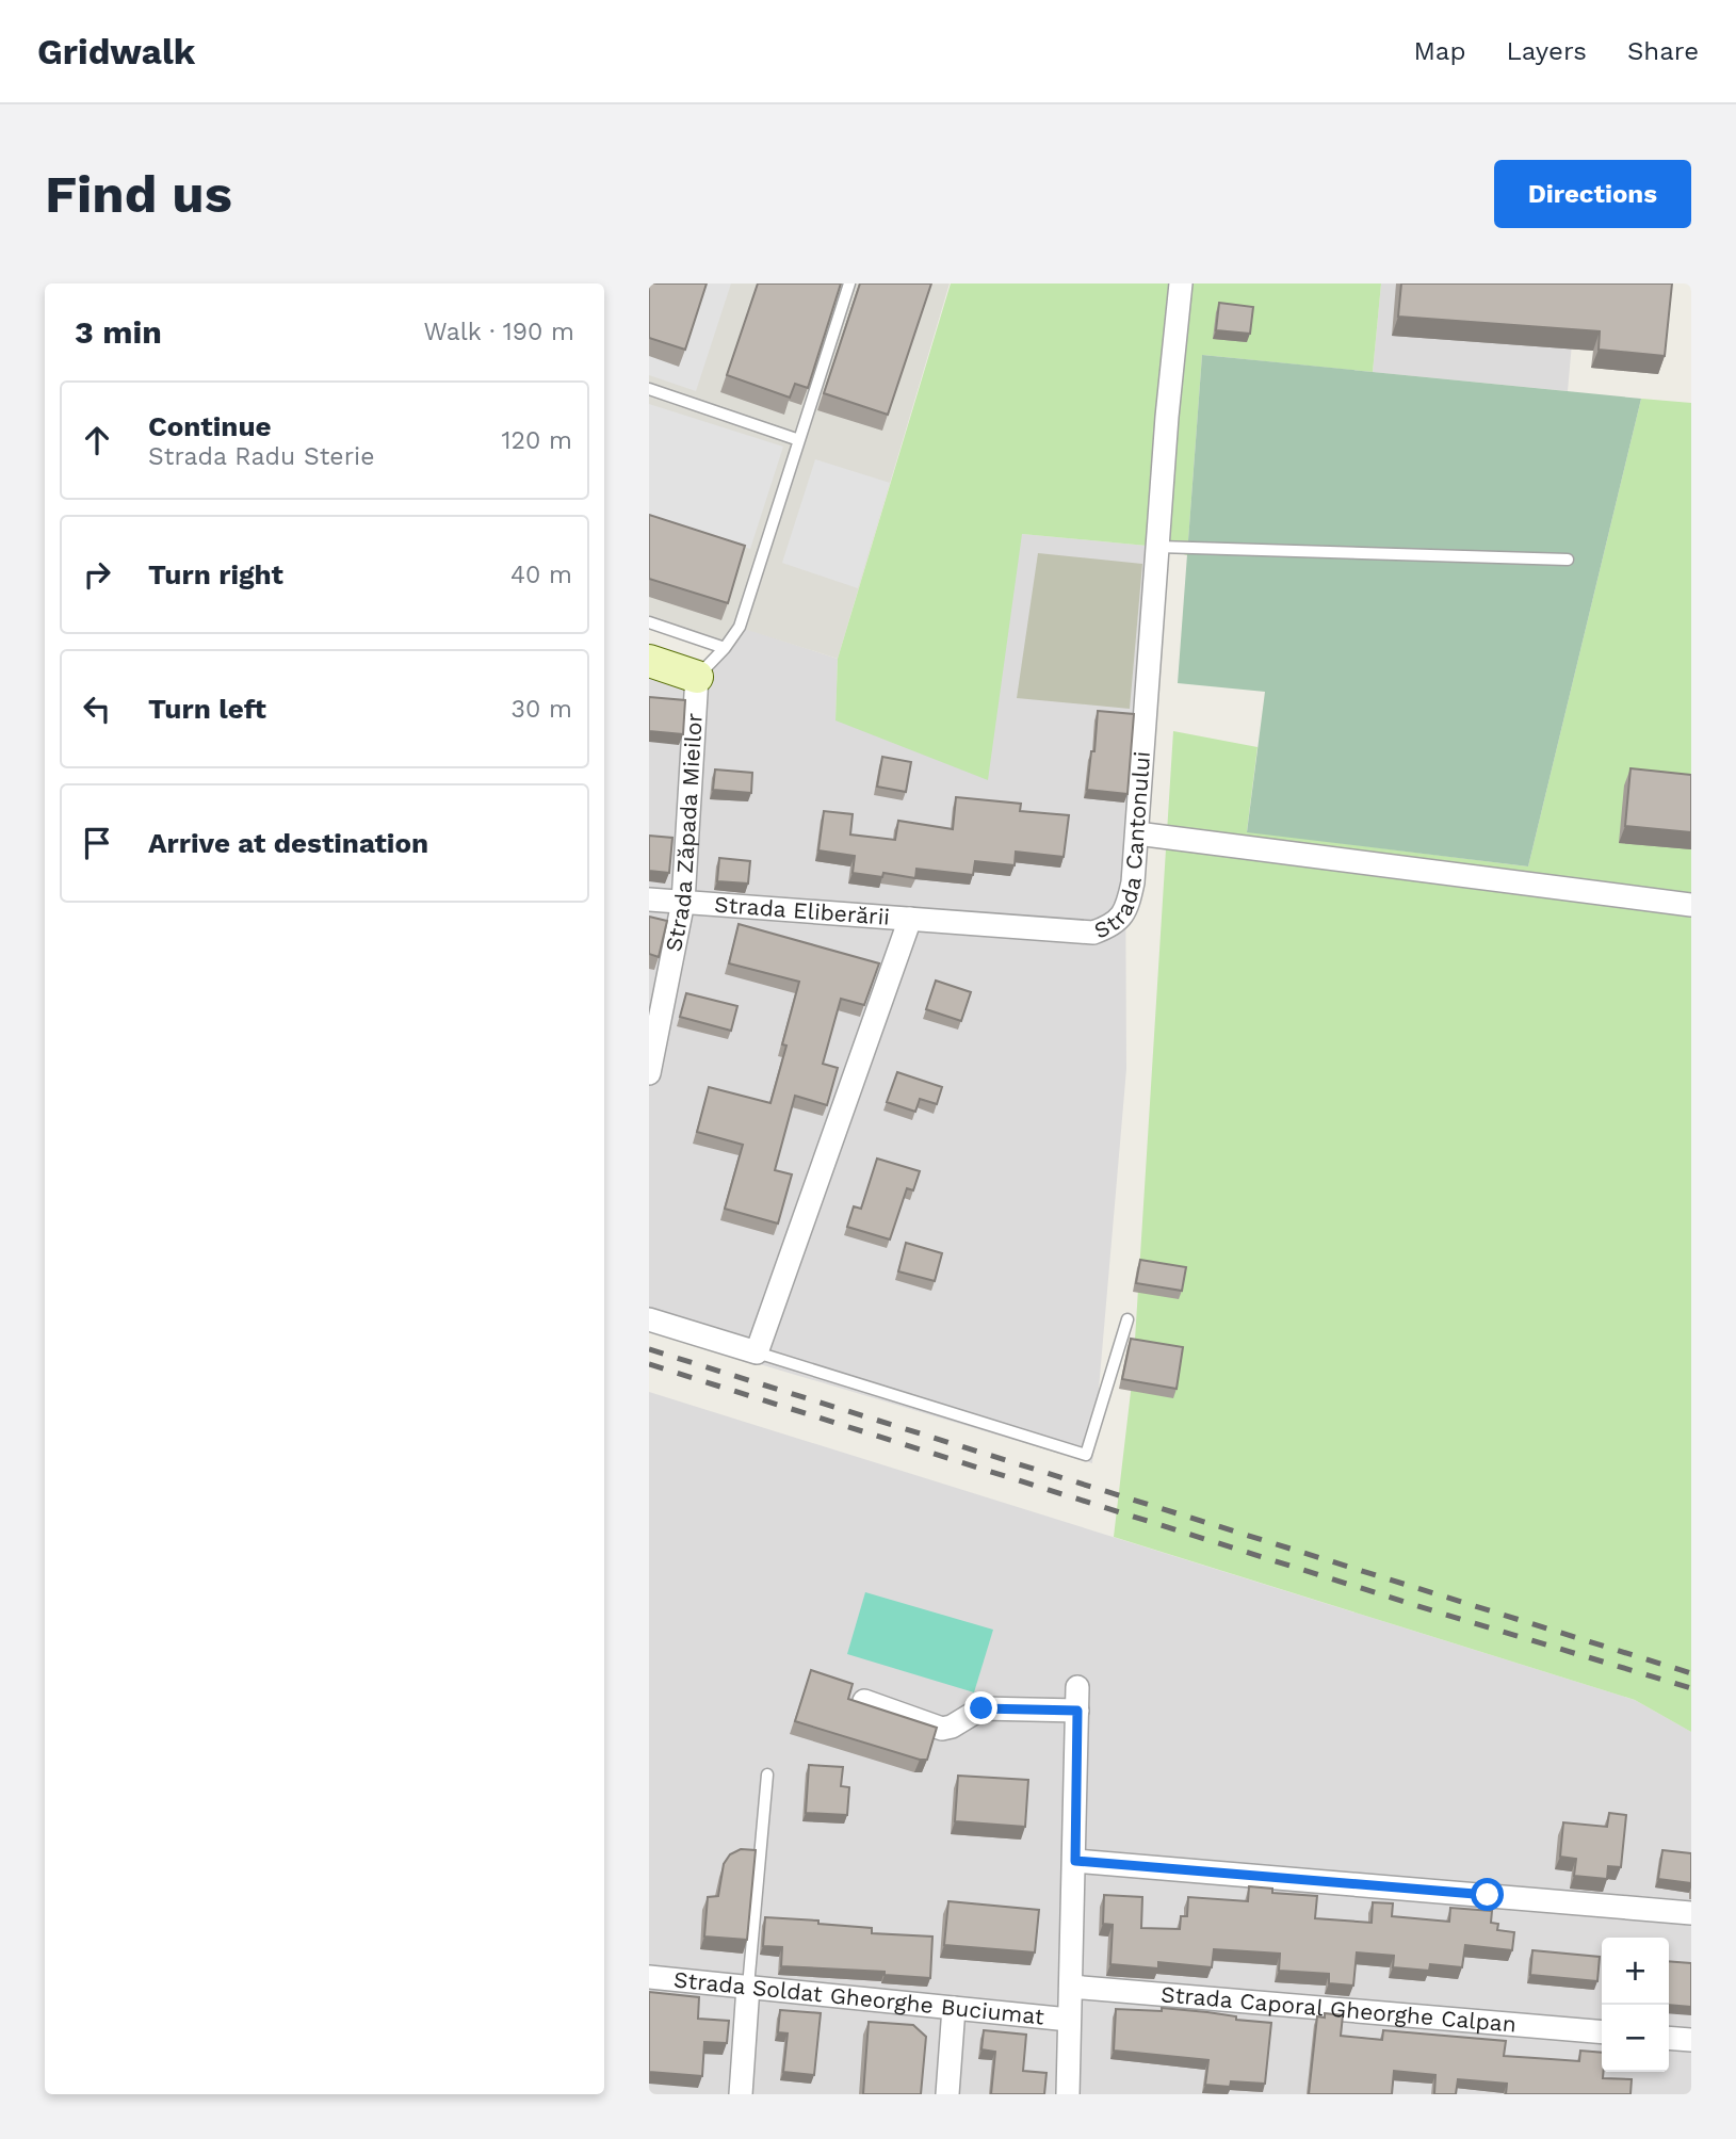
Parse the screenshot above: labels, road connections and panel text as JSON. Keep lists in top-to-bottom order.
{
  "streets": {
    "street": [
      "Strada Zăpada Mieilor",
      "Strada Cantonului",
      "Strada Eliberării",
      "Strada Soldat Gheorghe Buciumat",
      "Strada Caporal Gheorghe Calpan"
    ]
  },
  "crossings": [
    ["Strada Zăpada Mieilor", "Strada Eliberării"],
    ["Strada Cantonului", "Strada Eliberării"]
  ],
  "page": {
    "header": "Gridwalk",
    "nav": ["Map", "Layers", "Share"],
    "buttons": "Directions",
    "title": "Find us",
    "heading": ["3 min", "Walk · 190 m"],
    "list": [
      ["Continue", "Strada Radu Sterie", "120 m"],
      ["Turn right", "40 m"],
      ["Turn left", "30 m"],
      "Arrive at destination"
    ],
    "map_buttons": ["+", "−"]
  }
}
